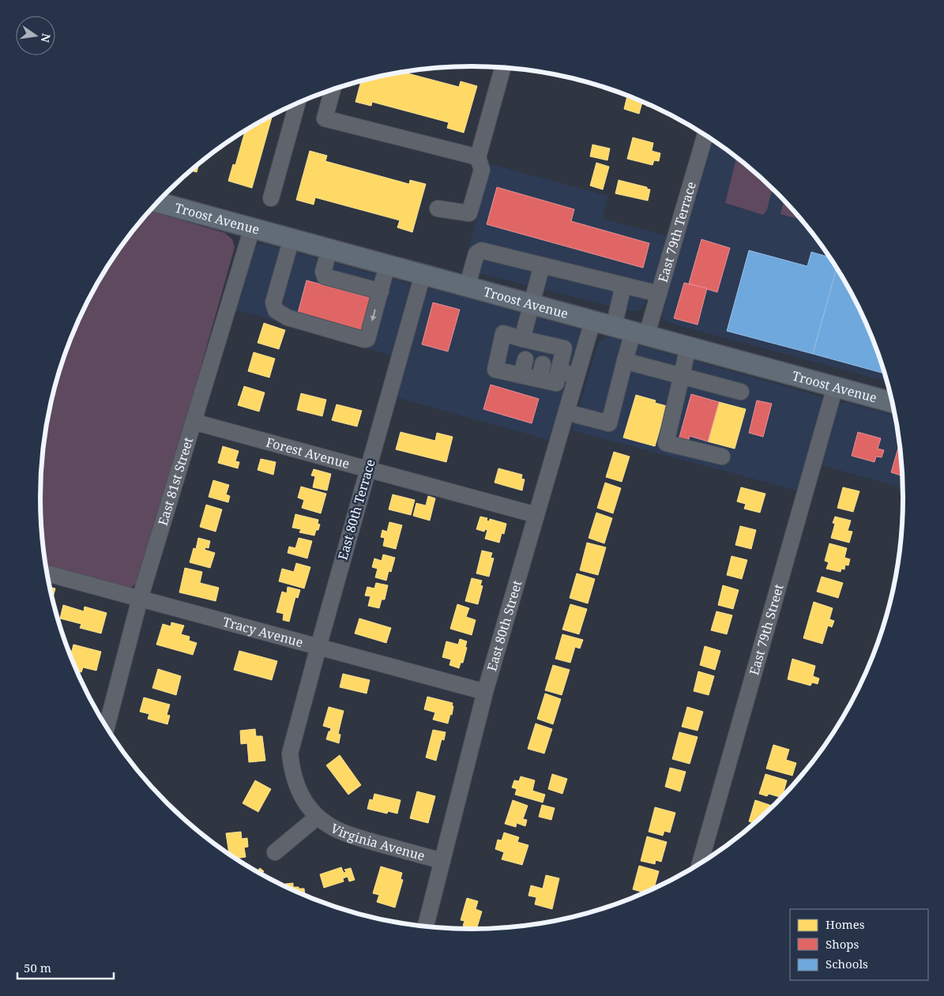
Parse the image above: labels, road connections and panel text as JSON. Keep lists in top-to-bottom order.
{
  "streets": {
    "main road": ["Troost Avenue"],
    "street": [
      "East 79th Terrace",
      "Forest Avenue",
      "East 81st Street",
      "East 80th Terrace",
      "East 80th Street",
      "East 79th Street",
      "Tracy Avenue",
      "Virginia Avenue"
    ]
  },
  "crossings": [
    ["Troost Avenue", "East 79th Terrace"],
    ["Troost Avenue", "East 81st Street"],
    ["Troost Avenue", "East 80th Terrace"],
    ["Troost Avenue", "East 80th Street"],
    ["Troost Avenue", "East 79th Street"],
    ["East 79th Terrace", "East 80th Street"],
    ["Forest Avenue", "East 81st Street"],
    ["Forest Avenue", "East 80th Terrace"],
    ["Forest Avenue", "East 80th Street"],
    ["East 81st Street", "Tracy Avenue"],
    ["East 80th Terrace", "Tracy Avenue"],
    ["East 80th Terrace", "Virginia Avenue"],
    ["East 80th Street", "Tracy Avenue"],
    ["East 80th Street", "Virginia Avenue"]
  ],
  "legend": ["Homes", "Shops", "Schools"],
  "scale_bar": "50 m",
  "north": "right"
}
